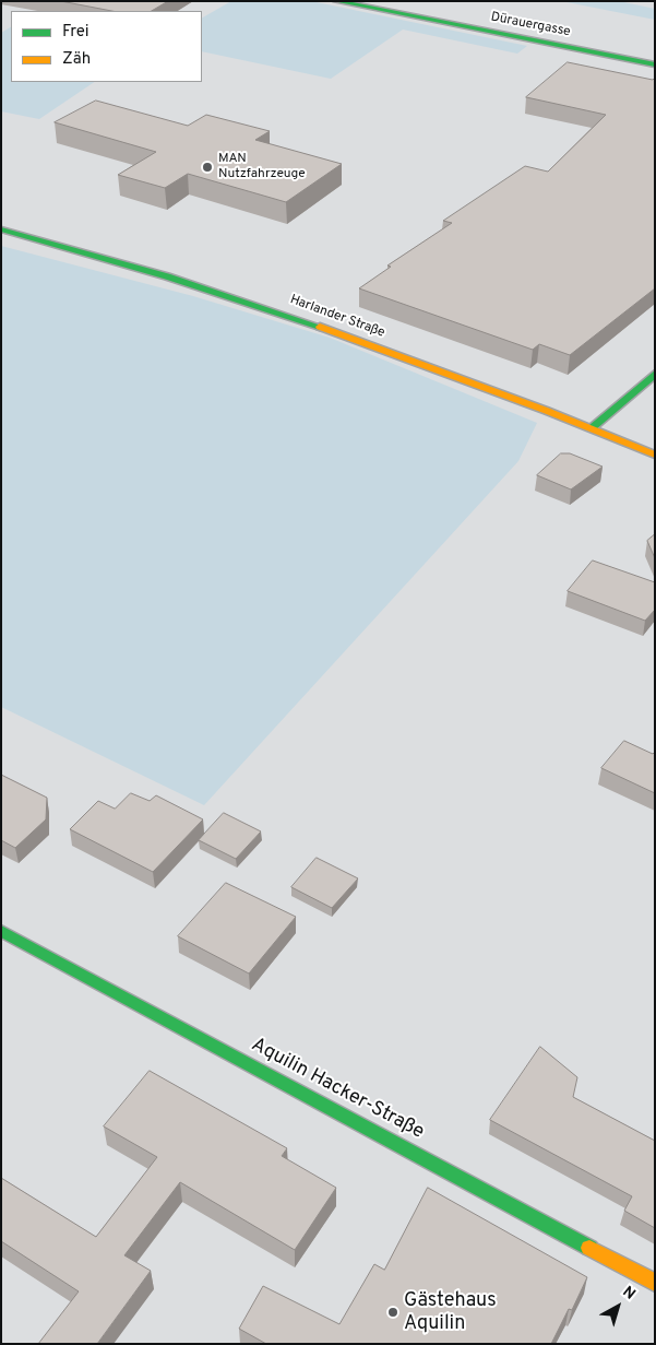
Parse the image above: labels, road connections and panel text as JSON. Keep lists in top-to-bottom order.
{
  "streets": {
    "street": ["Dürauergasse", "Harlander Straße", "Aquilin Hacker-Straße"]
  },
  "places": ["MAN Nutzfahrzeuge", "Gästehaus Aquilin"],
  "legend": ["Frei", "Zäh"],
  "north": "top right"
}
